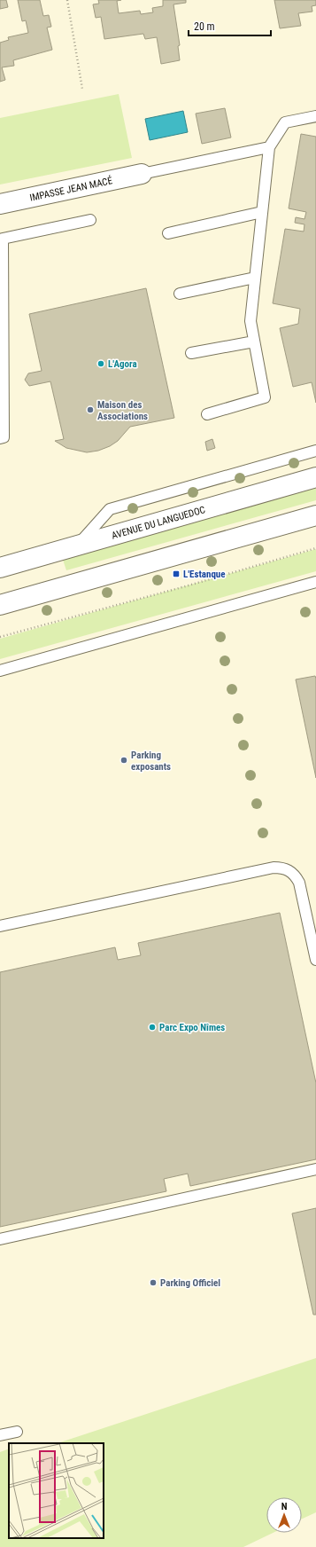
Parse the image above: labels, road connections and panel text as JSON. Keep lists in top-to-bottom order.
{
  "streets": {
    "street": ["IMPASSE JEAN MACÉ", "AVENUE DU LANGUEDOC"]
  },
  "places": {
    "other": [
      "L'Agora",
      "Maison des Associations",
      "Parking exposants",
      "Parc Expo Nîmes",
      "Parking Officiel"
    ],
    "transit": ["L'Estanque"]
  },
  "scale_bar": "20 m",
  "north": "top"
}
